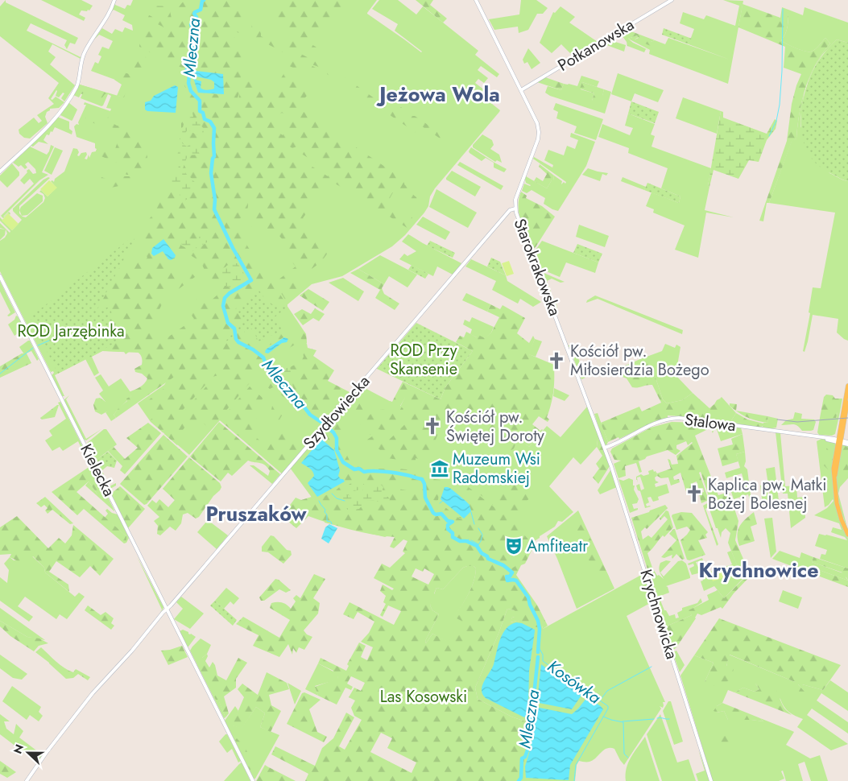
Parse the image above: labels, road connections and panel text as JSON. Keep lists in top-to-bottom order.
{
  "streets": {
    "street": [
      "Potkanowska",
      "Starokrakowska",
      "Szydłowiecka",
      "Stalowa",
      "Kielecka",
      "Krychnowicka"
    ]
  },
  "crossings": [
    ["Potkanowska", "Starokrakowska"],
    ["Starokrakowska", "Szydłowiecka"],
    ["Starokrakowska", "Stalowa"],
    ["Starokrakowska", "Krychnowicka"],
    ["Szydłowiecka", "Kielecka"],
    ["Stalowa", "Krychnowicka"]
  ],
  "districts": ["Jeżowa Wola", "Pruszaków", "Krychnowice"],
  "water": ["Mleczna", "Kosówka"],
  "parks": ["ROD Jarzębinka", "ROD Przy Skansenie", "Las Kosowski"],
  "places": {
    "church": ["Kościół pw. Miłosierdzia Bożego", "Kościół pw. Świętej Doroty", "Kaplica pw. Matki Bożej Bolesnej"],
    "museum": ["Muzeum Wsi Radomskiej"],
    "theatre": ["Amfiteatr"]
  },
  "north": "left"
}
